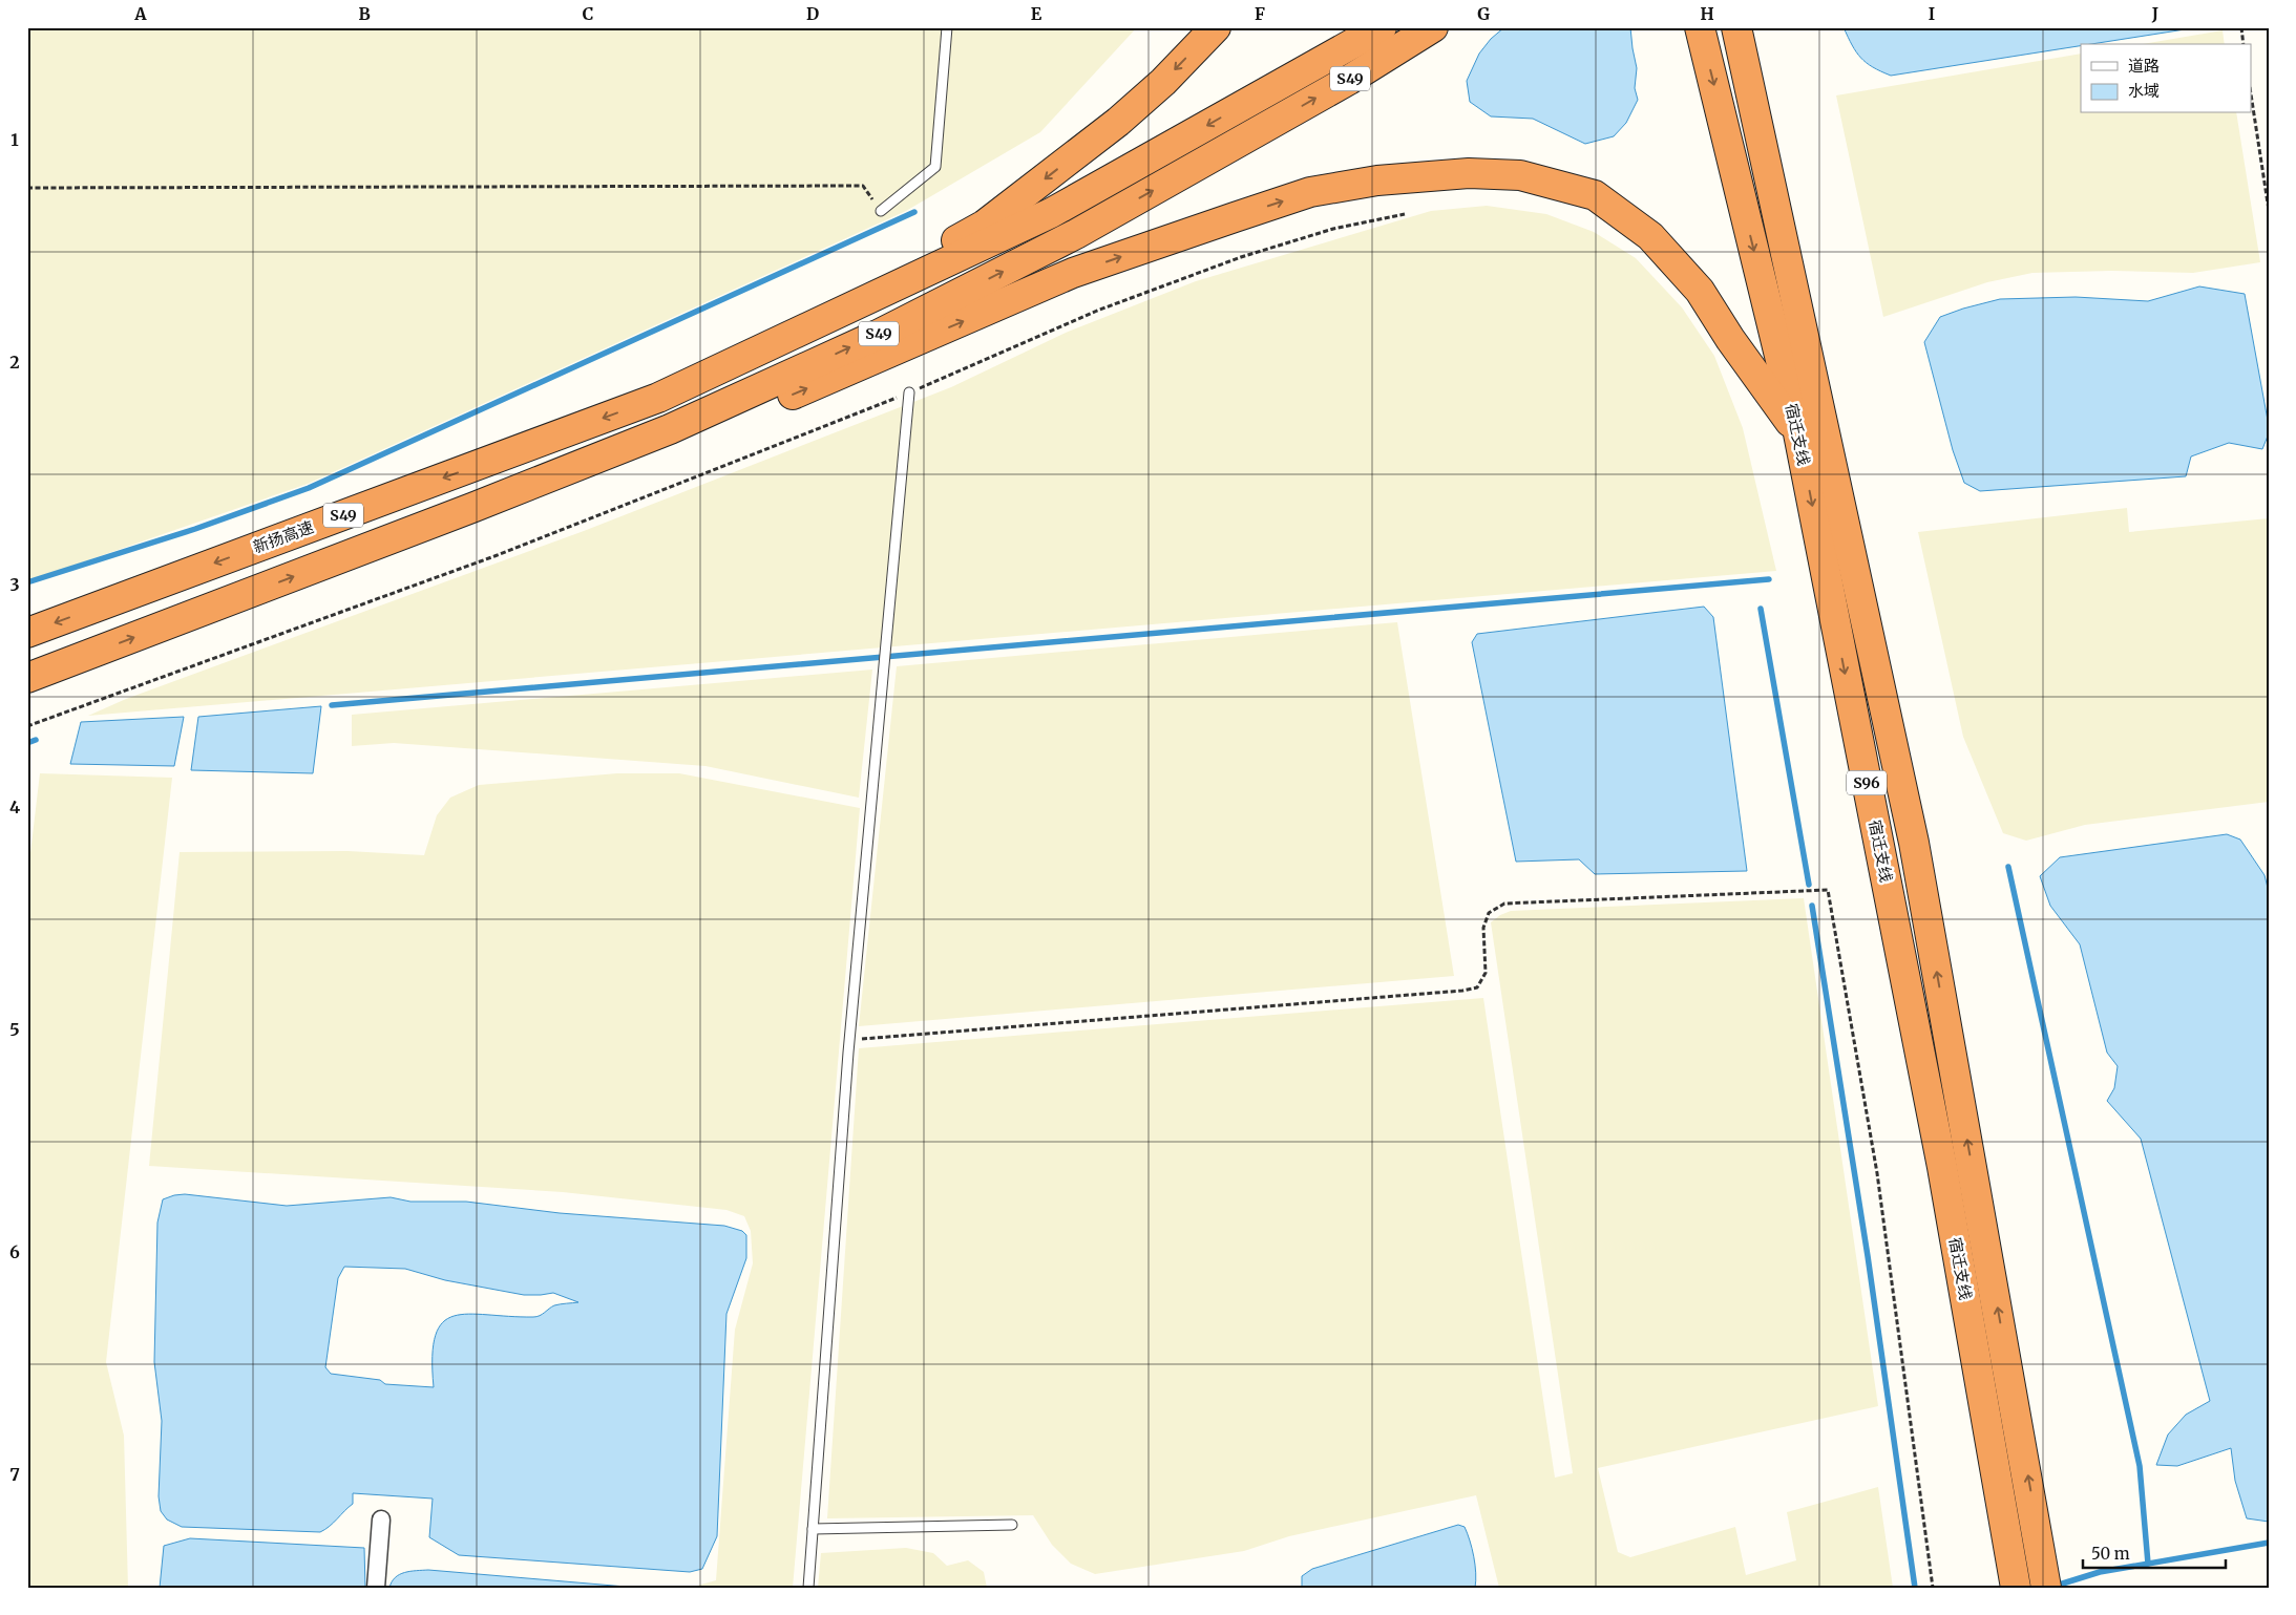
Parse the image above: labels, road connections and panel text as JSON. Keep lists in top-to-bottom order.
{
  "streets": {
    "highway": [
      "S49",
      "宿迁支线",
      "新扬高速",
      "S96"
    ]
  },
  "crossings": [
    ["S49", "新扬高速"]
  ],
  "legend": ["道路", "水域"],
  "scale_bar": "50 m",
  "grid": {
    "columns": [
      "A",
      "B",
      "C",
      "D",
      "E",
      "F",
      "G",
      "H",
      "I",
      "J"
    ],
    "rows": [
      "1",
      "2",
      "3",
      "4",
      "5",
      "6",
      "7"
    ]
  }
}
